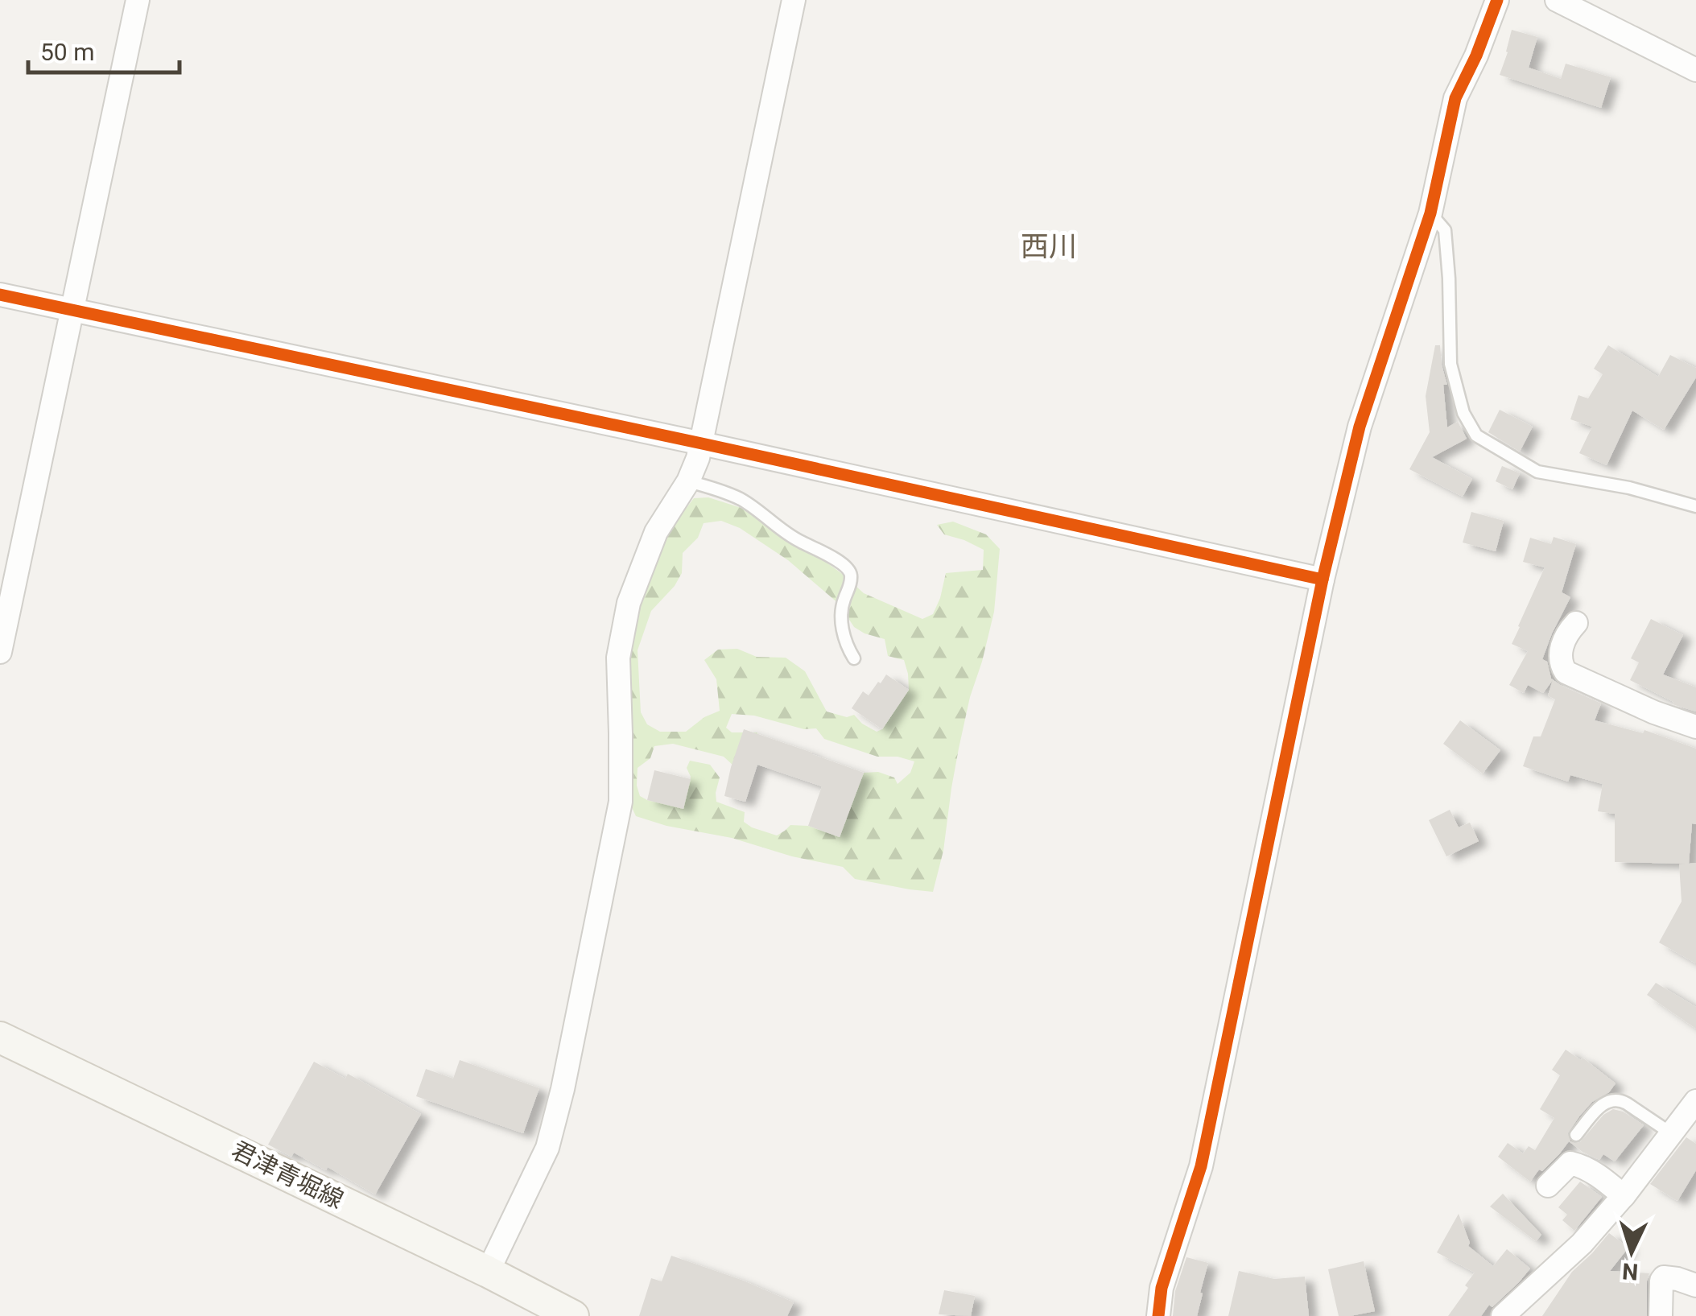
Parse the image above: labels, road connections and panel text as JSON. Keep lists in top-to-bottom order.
{
  "streets": {
    "main road": ["君津青堀線"]
  },
  "districts": ["西川"],
  "scale_bar": "50 m",
  "north": "bottom"
}
